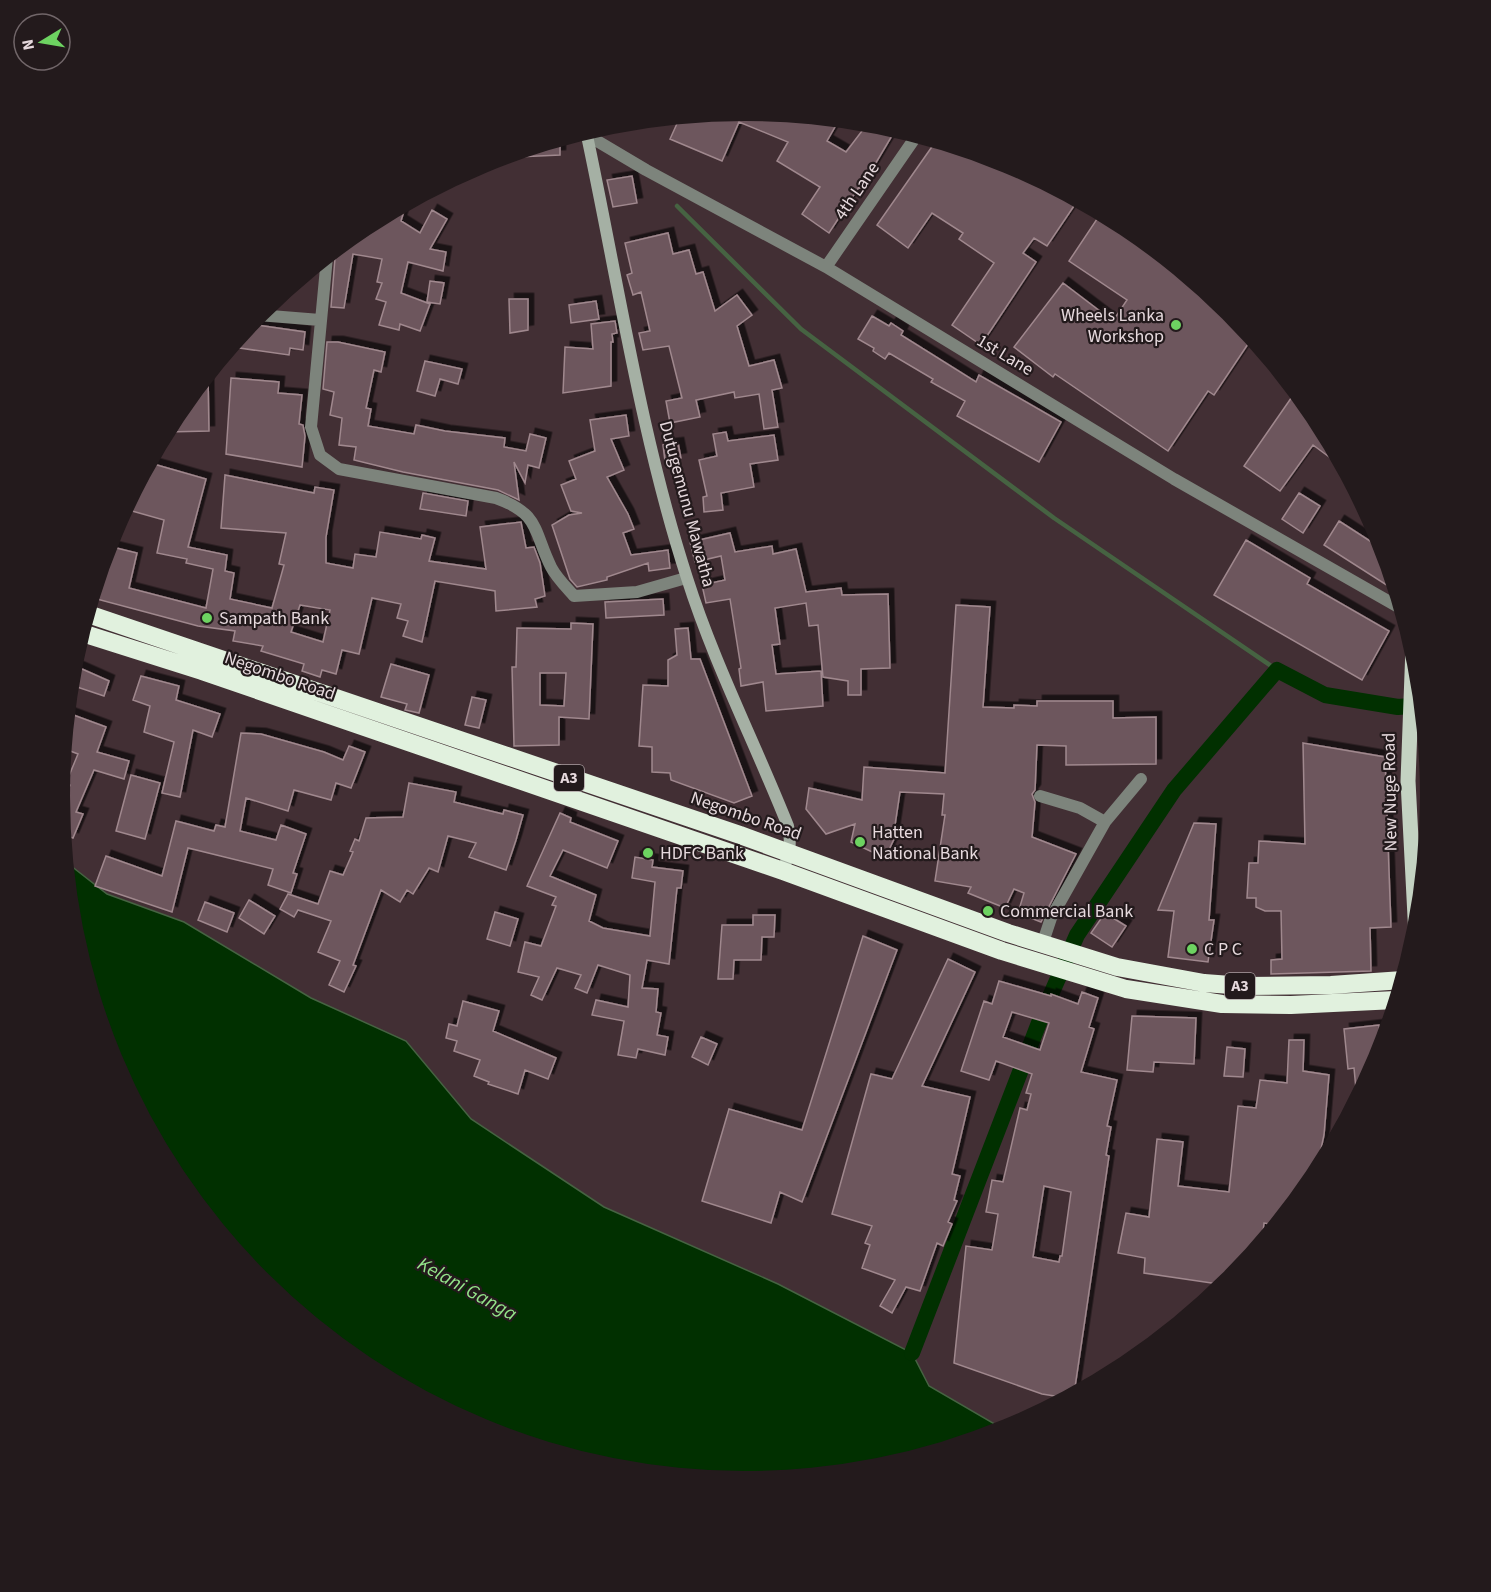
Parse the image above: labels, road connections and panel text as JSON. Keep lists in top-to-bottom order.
{
  "streets": {
    "highway": ["Negombo Road", "A3"],
    "main road": ["New Nuge Road"],
    "street": ["4th Lane", "1st Lane", "Dutugemunu Mawatha"]
  },
  "crossings": [
    ["4th Lane", "1st Lane"],
    ["Dutugemunu Mawatha", "Negombo Road"]
  ],
  "water": ["Kelani Ganga"],
  "places": [
    "Wheels Lanka Workshop",
    "Sampath Bank",
    "Hatten National Bank",
    "HDFC Bank",
    "Commercial Bank",
    "C P C"
  ],
  "north": "left"
}
